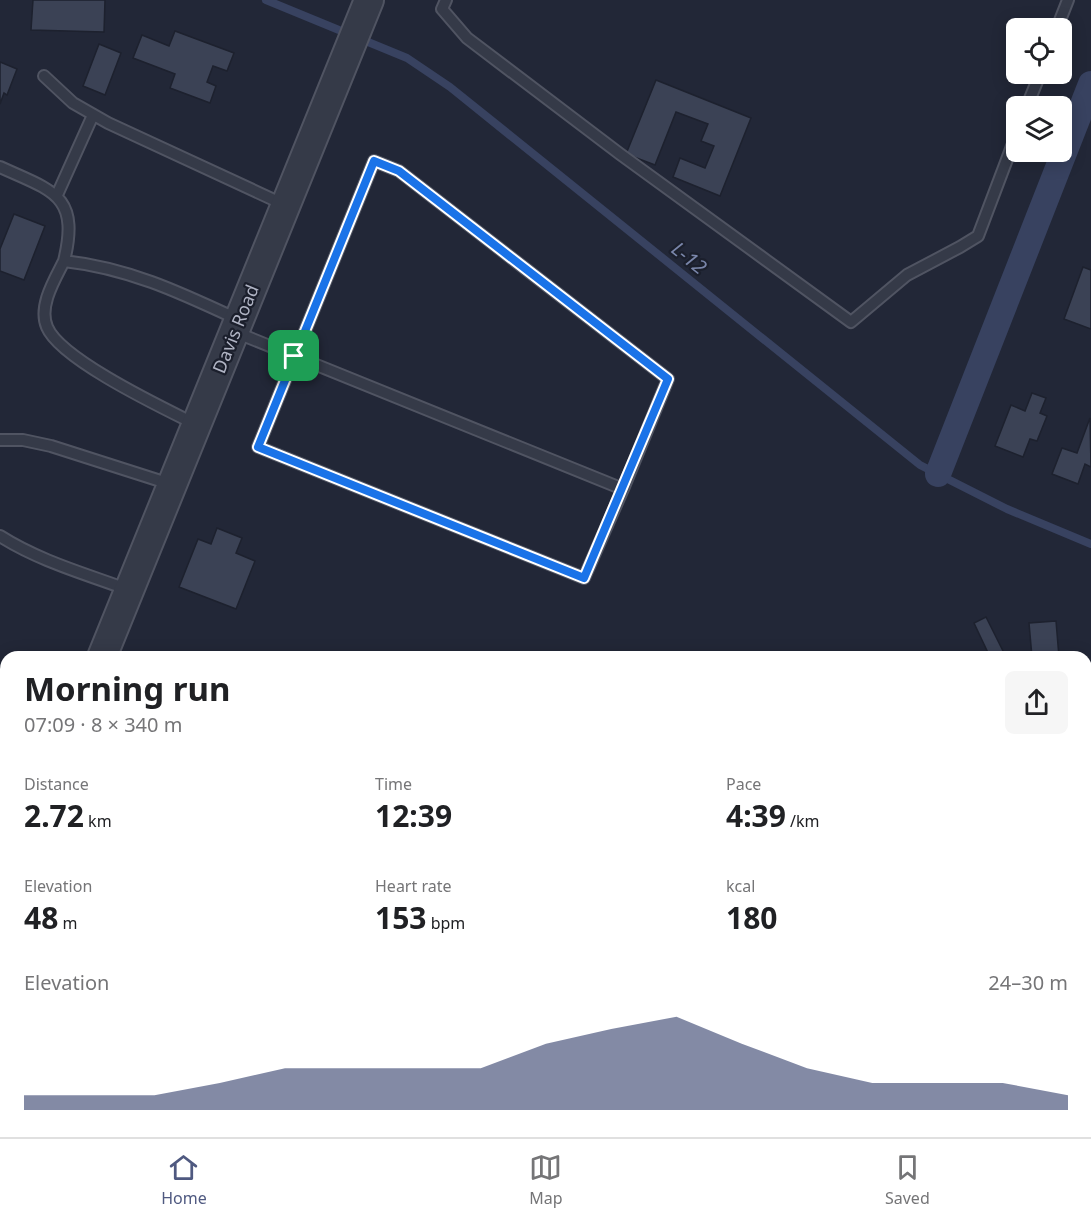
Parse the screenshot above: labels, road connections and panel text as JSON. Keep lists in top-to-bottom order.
{
  "streets": {
    "street": ["Davis Road"]
  },
  "water": ["L-12"],
  "page": {
    "heading": ["Morning run", "07:09 · 8 × 340 m"],
    "stats": [
      ["Distance", "2.72 km"],
      ["Time", "12:39"],
      ["Pace", "4:39 /km"],
      ["Elevation", "48 m"],
      ["Heart rate", "153 bpm"],
      ["kcal", "180"]
    ],
    "chart": ["Elevation", "24–30 m"],
    "tabs": ["Home", "Map", "Saved"]
  }
}
